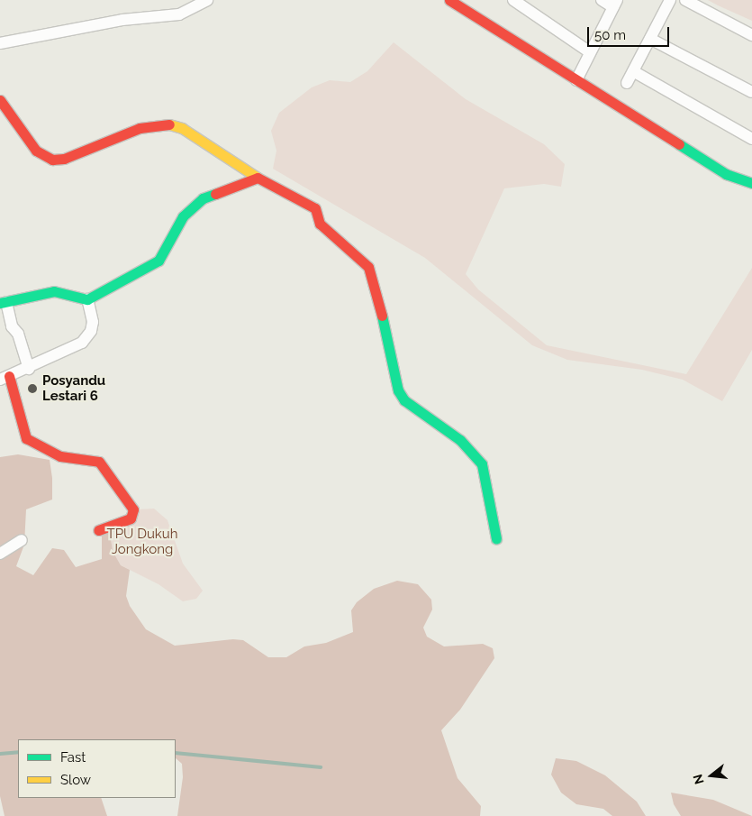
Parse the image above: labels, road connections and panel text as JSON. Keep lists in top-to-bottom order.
{
  "parks": ["TPU Dukuh Jongkong"],
  "places": ["Posyandu Lestari 6"],
  "legend": ["Fast", "Slow"],
  "scale_bar": "50 m",
  "north": "left"
}
